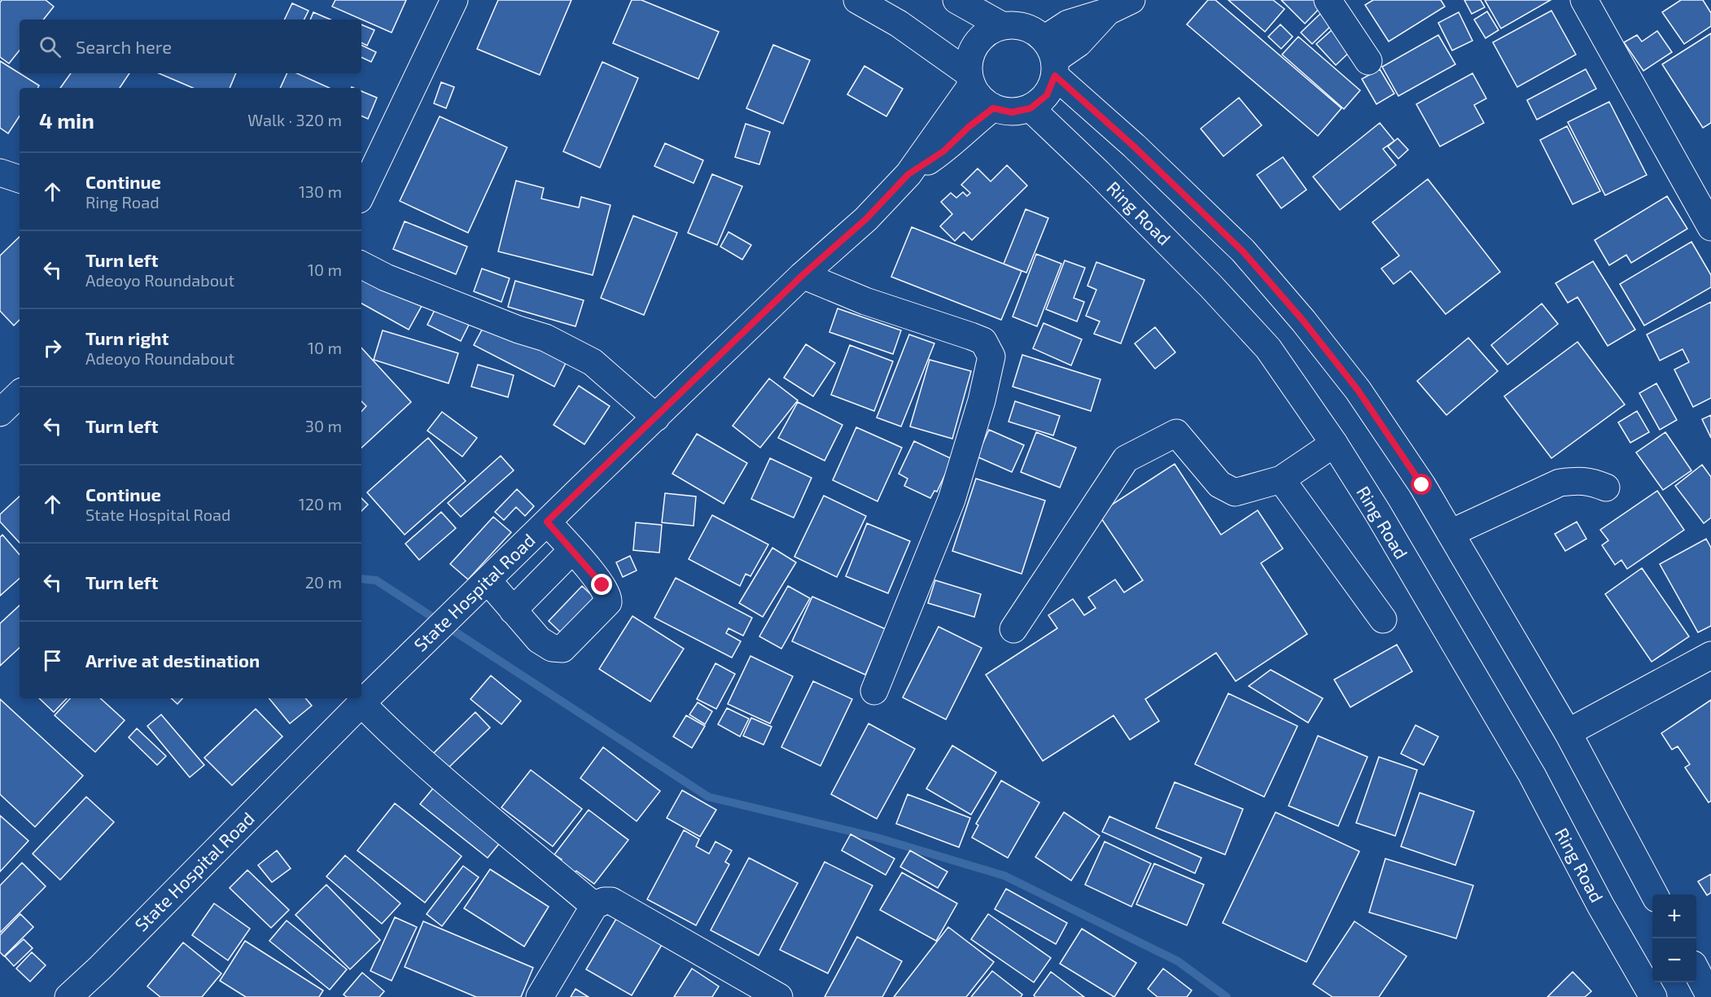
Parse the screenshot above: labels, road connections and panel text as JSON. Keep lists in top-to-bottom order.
{
  "streets": {
    "street": ["Ring Road", "State Hospital Road"]
  },
  "page": {
    "search": "Search here",
    "heading": ["4 min", "Walk · 320 m"],
    "list": [
      ["Continue", "Ring Road", "130 m"],
      ["Turn left", "Adeoyo Roundabout", "10 m"],
      ["Turn right", "Adeoyo Roundabout", "10 m"],
      ["Turn left", "30 m"],
      ["Continue", "State Hospital Road", "120 m"],
      ["Turn left", "20 m"],
      "Arrive at destination"
    ],
    "map_buttons": ["+", "−"]
  }
}
